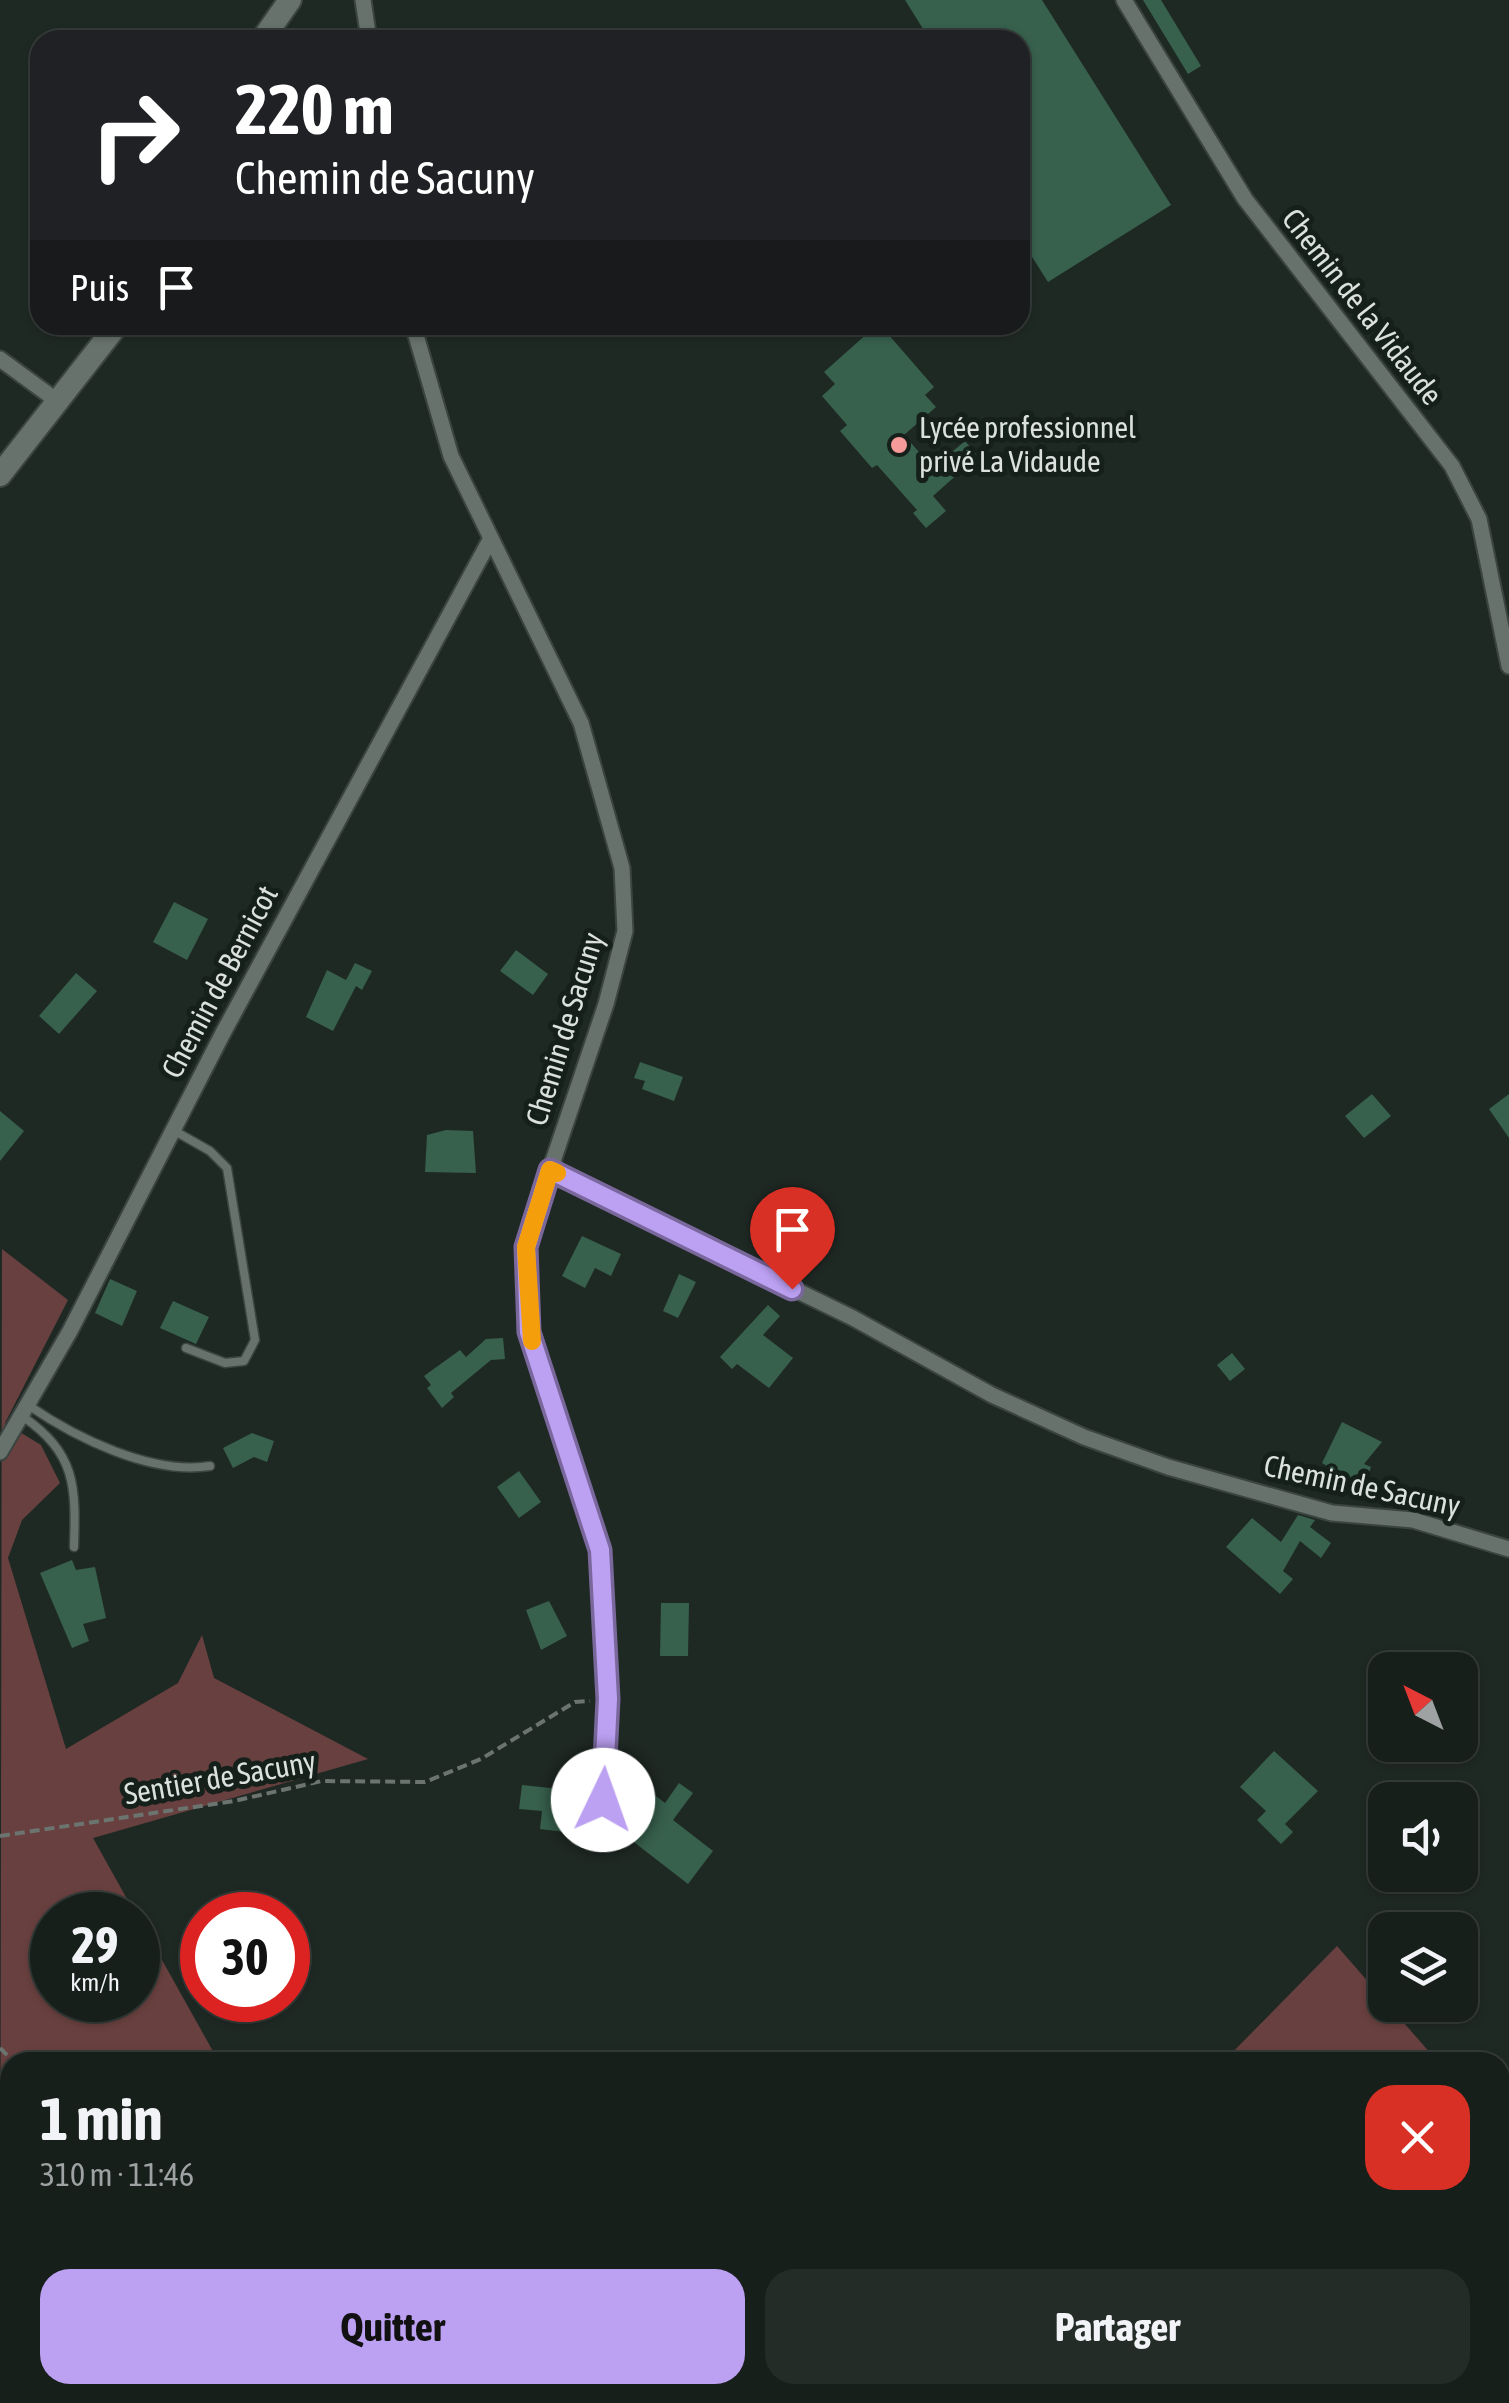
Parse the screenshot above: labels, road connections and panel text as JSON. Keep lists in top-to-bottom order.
{
  "streets": {
    "street": ["Chemin de la Vidaude", "Chemin de Bernicot", "Chemin de Sacuny"],
    "path": ["Sentier de Sacuny"]
  },
  "crossings": [
    ["Chemin de Bernicot", "Chemin de Sacuny"]
  ],
  "places": ["Lycée professionnel privé La Vidaude"],
  "north": "top left",
  "page": {
    "turn": ["220 m", "Chemin de Sacuny"],
    "then": "Puis",
    "speed": "29 km/h",
    "limit": "30",
    "heading": ["1 min", "310 m · 11:46"],
    "buttons": ["Quitter", "Partager"]
  }
}
